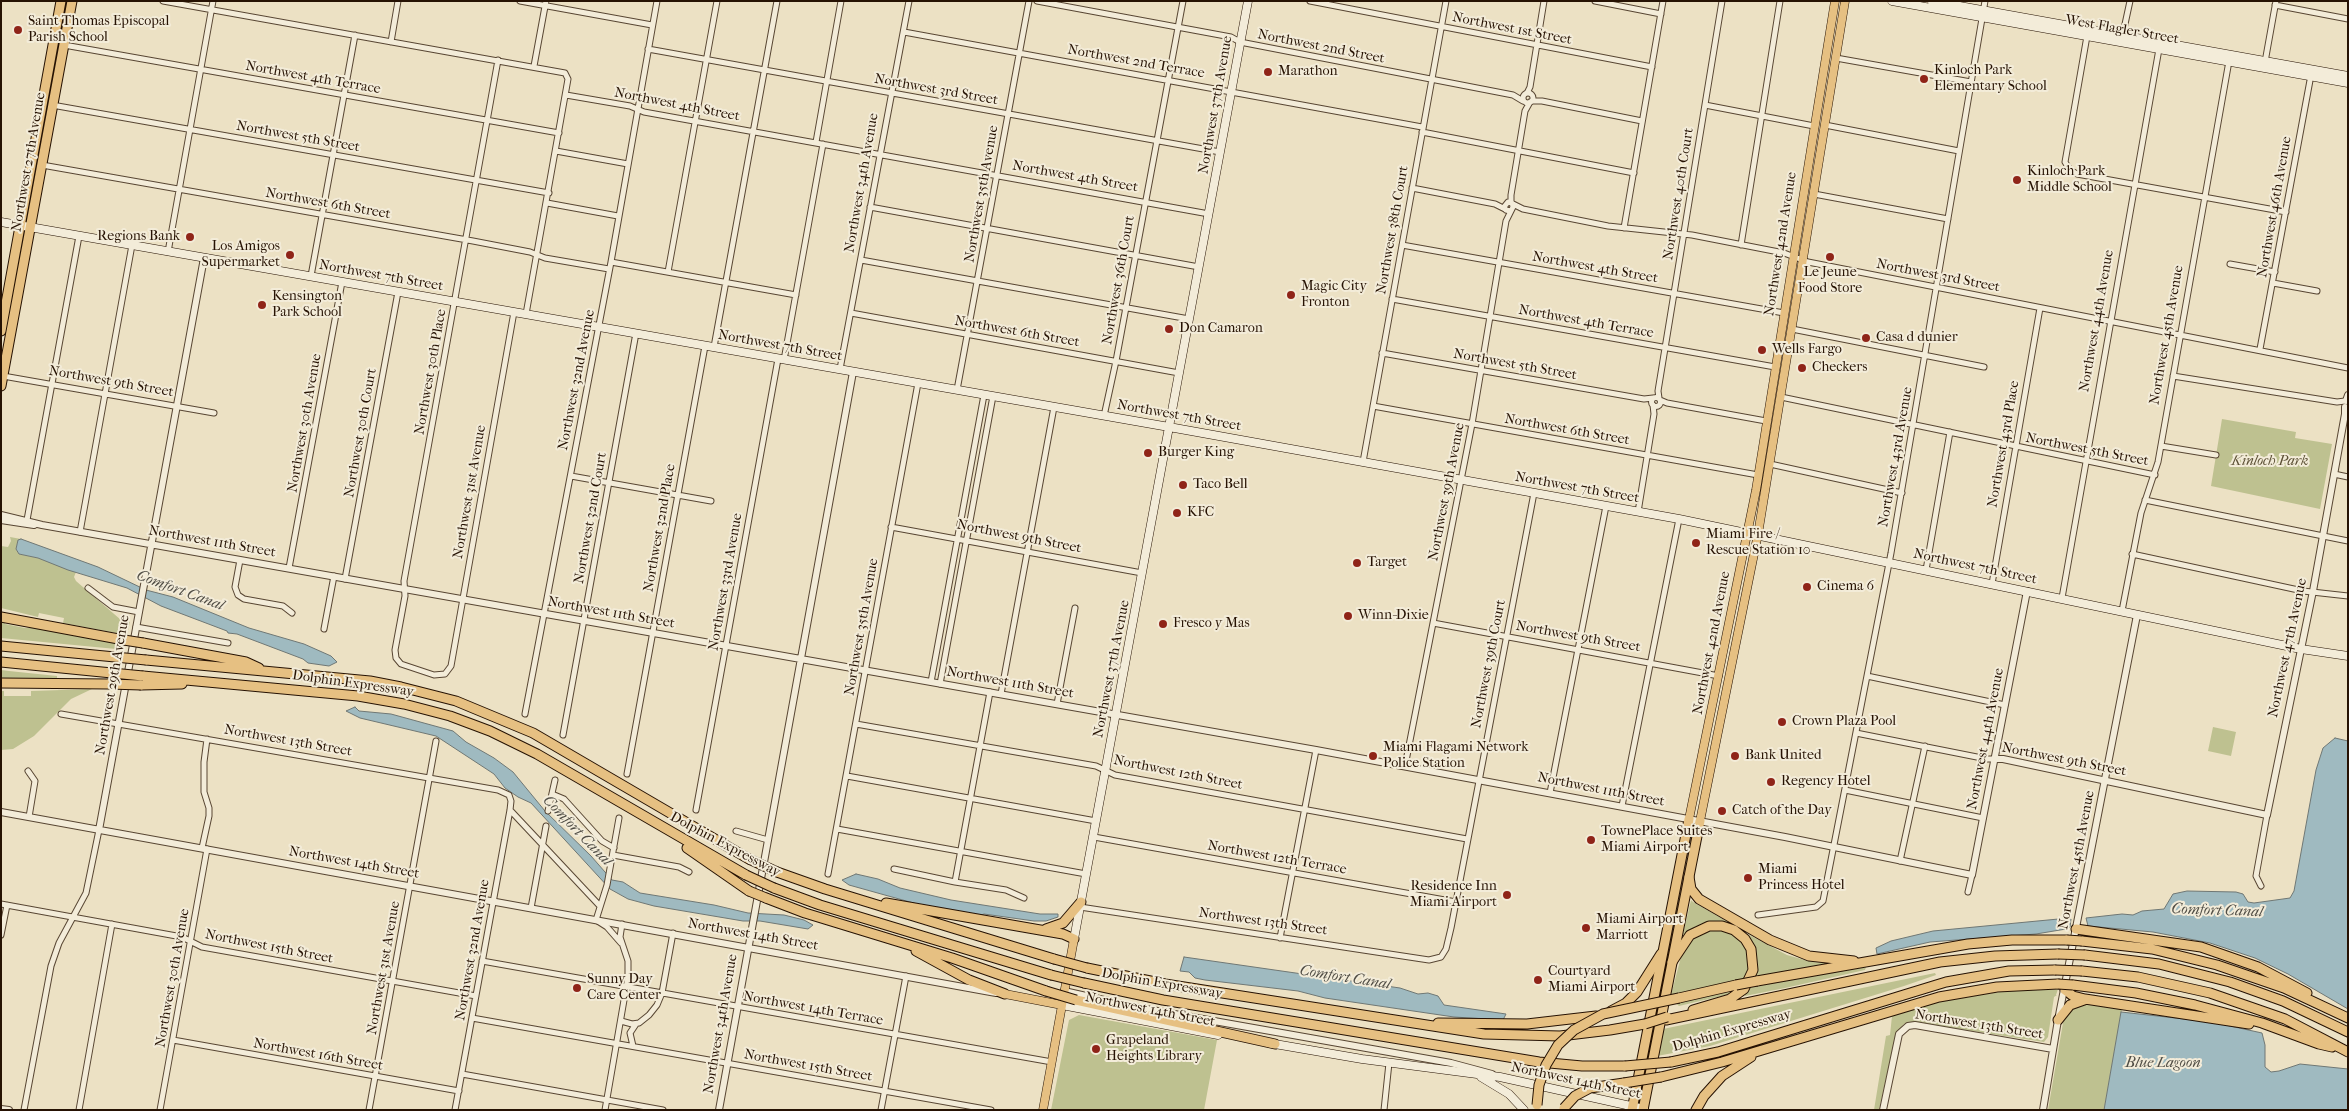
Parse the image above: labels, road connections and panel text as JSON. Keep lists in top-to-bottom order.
{
  "streets": {
    "highway": ["Northwest 27th Avenue", "Northwest 42nd Avenue", "Dolphin Expressway"],
    "main road": [
      "West Flagler Street",
      "Northwest 37th Avenue",
      "Northwest 7th Street",
      "Northwest 14th Street"
    ],
    "street": [
      "Northwest 1st Street",
      "Northwest 2nd Street",
      "Northwest 2nd Terrace",
      "Northwest 4th Terrace",
      "Northwest 3rd Street",
      "Northwest 4th Street",
      "Northwest 5th Street",
      "Northwest 34th Avenue",
      "Northwest 35th Avenue",
      "Northwest 40th Court",
      "Northwest 6th Street",
      "Northwest 46th Avenue",
      "Northwest 38th Court",
      "Northwest 36th Court",
      "Northwest 44th Avenue",
      "Northwest 45th Avenue",
      "Northwest 30th Place",
      "Northwest 32nd Avenue",
      "Northwest 9th Street",
      "Northwest 30th Avenue",
      "Northwest 30th Court",
      "Northwest 43rd Place",
      "Northwest 43rd Avenue",
      "Northwest 31st Avenue",
      "Northwest 39th Avenue",
      "Northwest 32nd Court",
      "Northwest 32nd Place",
      "Northwest 11th Street",
      "Northwest 33rd Avenue",
      "Northwest 47th Avenue",
      "Northwest 39th Court",
      "Northwest 29th Avenue",
      "Northwest 13th Street",
      "Northwest 12th Street",
      "Northwest 12th Terrace",
      "Northwest 15th Street",
      "Northwest 14th Terrace",
      "Northwest 16th Street"
    ]
  },
  "crossings": [
    ["Northwest 1st Street", "Northwest 38th Court"],
    ["West Flagler Street", "Northwest 46th Avenue"],
    ["West Flagler Street", "Northwest 44th Avenue"],
    ["West Flagler Street", "Northwest 45th Avenue"],
    ["West Flagler Street", "Northwest 43rd Avenue"],
    ["Northwest 2nd Street", "Northwest 37th Avenue"],
    ["Northwest 2nd Street", "Northwest 38th Court"],
    ["Northwest 2nd Street", "Northwest 36th Court"],
    ["Northwest 2nd Street", "Northwest 39th Avenue"],
    ["Northwest 2nd Terrace", "Northwest 37th Avenue"],
    ["Northwest 2nd Terrace", "Northwest 34th Avenue"],
    ["Northwest 2nd Terrace", "Northwest 35th Avenue"],
    ["Northwest 2nd Terrace", "Northwest 38th Court"],
    ["Northwest 2nd Terrace", "Northwest 36th Court"],
    ["Northwest 2nd Terrace", "Northwest 39th Avenue"],
    ["Northwest 4th Terrace", "Northwest 27th Avenue"],
    ["Northwest 4th Terrace", "Northwest 40th Court"],
    ["Northwest 4th Terrace", "Northwest 38th Court"],
    ["Northwest 4th Terrace", "Northwest 42nd Avenue"],
    ["Northwest 4th Terrace", "Northwest 30th Place"],
    ["Northwest 4th Terrace", "Northwest 39th Avenue"],
    ["Northwest 3rd Street", "Northwest 37th Avenue"],
    ["Northwest 3rd Street", "Northwest 34th Avenue"],
    ["Northwest 3rd Street", "Northwest 35th Avenue"],
    ["Northwest 3rd Street", "Northwest 40th Court"],
    ["Northwest 3rd Street", "Northwest 46th Avenue"],
    ["Northwest 3rd Street", "Northwest 38th Court"],
    ["Northwest 3rd Street", "Northwest 42nd Avenue"],
    ["Northwest 3rd Street", "Northwest 36th Court"],
    ["Northwest 3rd Street", "Northwest 44th Avenue"],
    ["Northwest 3rd Street", "Northwest 45th Avenue"],
    ["Northwest 3rd Street", "Northwest 32nd Avenue"],
    ["Northwest 3rd Street", "Northwest 43rd Place"],
    ["Northwest 3rd Street", "Northwest 43rd Avenue"],
    ["Northwest 3rd Street", "Northwest 39th Avenue"],
    ["Northwest 4th Street", "Northwest 37th Avenue"],
    ["Northwest 4th Street", "Northwest 34th Avenue"],
    ["Northwest 4th Street", "Northwest 35th Avenue"],
    ["Northwest 4th Street", "Northwest 40th Court"],
    ["Northwest 4th Street", "Northwest 38th Court"],
    ["Northwest 4th Street", "Northwest 42nd Avenue"],
    ["Northwest 4th Street", "Northwest 36th Court"],
    ["Northwest 4th Street", "Northwest 32nd Avenue"],
    ["Northwest 4th Street", "Northwest 39th Avenue"],
    ["Northwest 4th Street", "Northwest 33rd Avenue"],
    ["Northwest 37th Avenue", "Northwest 6th Street"],
    ["Northwest 37th Avenue", "Northwest 7th Street"],
    ["Northwest 37th Avenue", "Northwest 9th Street"],
    ["Northwest 37th Avenue", "Northwest 11th Street"],
    ["Northwest 37th Avenue", "Northwest 13th Street"],
    ["Northwest 37th Avenue", "Northwest 12th Street"],
    ["Northwest 37th Avenue", "Northwest 12th Terrace"],
    ["Northwest 37th Avenue", "Northwest 14th Street"],
    ["Northwest 37th Avenue", "Northwest 14th Terrace"],
    ["Northwest 5th Street", "Northwest 27th Avenue"],
    ["Northwest 5th Street", "Northwest 40th Court"],
    ["Northwest 5th Street", "Northwest 38th Court"],
    ["Northwest 5th Street", "Northwest 42nd Avenue"],
    ["Northwest 5th Street", "Northwest 44th Avenue"],
    ["Northwest 5th Street", "Northwest 45th Avenue"],
    ["Northwest 5th Street", "Northwest 30th Place"],
    ["Northwest 5th Street", "Northwest 43rd Place"],
    ["Northwest 5th Street", "Northwest 43rd Avenue"],
    ["Northwest 5th Street", "Northwest 39th Avenue"],
    ["Northwest 27th Avenue", "Northwest 6th Street"],
    ["Northwest 27th Avenue", "Northwest 7th Street"],
    ["Northwest 27th Avenue", "Northwest 9th Street"],
    ["Northwest 34th Avenue", "Northwest 6th Street"],
    ["Northwest 34th Avenue", "Northwest 7th Street"],
    ["Northwest 34th Avenue", "Northwest 11th Street"],
    ["Northwest 34th Avenue", "Northwest 14th Street"],
    ["Northwest 34th Avenue", "Northwest 15th Street"],
    ["Northwest 34th Avenue", "Northwest 14th Terrace"],
    ["Northwest 35th Avenue", "Northwest 6th Street"],
    ["Northwest 35th Avenue", "Northwest 7th Street"],
    ["Northwest 35th Avenue", "Northwest 9th Street"],
    ["Northwest 35th Avenue", "Northwest 11th Street"],
    ["Northwest 35th Avenue", "Northwest 12th Street"],
    ["Northwest 40th Court", "Northwest 6th Street"],
    ["Northwest 40th Court", "Northwest 7th Street"],
    ["Northwest 6th Street", "Northwest 38th Court"],
    ["Northwest 6th Street", "Northwest 42nd Avenue"],
    ["Northwest 6th Street", "Northwest 36th Court"],
    ["Northwest 6th Street", "Northwest 30th Place"],
    ["Northwest 6th Street", "Northwest 32nd Avenue"],
    ["Northwest 6th Street", "Northwest 39th Avenue"],
    ["Northwest 38th Court", "Northwest 7th Street"],
    ["Northwest 42nd Avenue", "Northwest 7th Street"],
    ["Northwest 42nd Avenue", "Northwest 9th Street"],
    ["Northwest 42nd Avenue", "Northwest 11th Street"],
    ["Northwest 42nd Avenue", "Northwest 14th Street"],
    ["Northwest 7th Street", "Northwest 36th Court"],
    ["Northwest 7th Street", "Northwest 44th Avenue"],
    ["Northwest 7th Street", "Northwest 45th Avenue"],
    ["Northwest 7th Street", "Northwest 30th Place"],
    ["Northwest 7th Street", "Northwest 32nd Avenue"],
    ["Northwest 7th Street", "Northwest 30th Avenue"],
    ["Northwest 7th Street", "Northwest 30th Court"],
    ["Northwest 7th Street", "Northwest 43rd Place"],
    ["Northwest 7th Street", "Northwest 43rd Avenue"],
    ["Northwest 7th Street", "Northwest 31st Avenue"],
    ["Northwest 7th Street", "Northwest 39th Avenue"],
    ["Northwest 7th Street", "Northwest 32nd Court"],
    ["Northwest 7th Street", "Northwest 32nd Place"],
    ["Northwest 7th Street", "Northwest 33rd Avenue"],
    ["Northwest 7th Street", "Northwest 47th Avenue"],
    ["Northwest 7th Street", "Northwest 39th Court"],
    ["Northwest 7th Street", "Northwest 29th Avenue"],
    ["Northwest 44th Avenue", "Northwest 9th Street"],
    ["Northwest 44th Avenue", "Northwest 11th Street"],
    ["Northwest 45th Avenue", "Northwest 9th Street"],
    ["Northwest 45th Avenue", "Northwest 13th Street"],
    ["Northwest 30th Place", "Northwest 31st Avenue"],
    ["Northwest 30th Place", "Northwest 11th Street"],
    ["Northwest 32nd Avenue", "Northwest 11th Street"],
    ["Northwest 32nd Avenue", "Northwest 13th Street"],
    ["Northwest 32nd Avenue", "Northwest 14th Street"],
    ["Northwest 32nd Avenue", "Northwest 15th Street"],
    ["Northwest 32nd Avenue", "Northwest 14th Terrace"],
    ["Northwest 32nd Avenue", "Northwest 16th Street"],
    ["Northwest 9th Street", "Northwest 43rd Avenue"],
    ["Northwest 9th Street", "Northwest 39th Avenue"],
    ["Northwest 9th Street", "Northwest 47th Avenue"],
    ["Northwest 9th Street", "Northwest 39th Court"],
    ["Northwest 9th Street", "Northwest 29th Avenue"],
    ["Northwest 30th Avenue", "Northwest 11th Street"],
    ["Northwest 30th Avenue", "Northwest 13th Street"],
    ["Northwest 30th Avenue", "Northwest 14th Street"],
    ["Northwest 30th Avenue", "Northwest 15th Street"],
    ["Northwest 30th Avenue", "Northwest 16th Street"],
    ["Northwest 30th Court", "Northwest 11th Street"],
    ["Northwest 43rd Avenue", "Northwest 11th Street"],
    ["Northwest 31st Avenue", "Northwest 11th Street"],
    ["Northwest 31st Avenue", "Northwest 13th Street"],
    ["Northwest 31st Avenue", "Northwest 14th Street"],
    ["Northwest 31st Avenue", "Northwest 15th Street"],
    ["Northwest 31st Avenue", "Northwest 16th Street"],
    ["Northwest 39th Avenue", "Northwest 11th Street"],
    ["Northwest 32nd Court", "Northwest 11th Street"],
    ["Northwest 32nd Place", "Northwest 11th Street"],
    ["Northwest 11th Street", "Northwest 33rd Avenue"],
    ["Northwest 11th Street", "Northwest 39th Court"],
    ["Northwest 11th Street", "Northwest 29th Avenue"],
    ["Northwest 39th Court", "Northwest 13th Street"],
    ["Northwest 39th Court", "Northwest 12th Street"],
    ["Northwest 39th Court", "Northwest 12th Terrace"],
    ["Northwest 29th Avenue", "Northwest 13th Street"],
    ["Northwest 29th Avenue", "Northwest 14th Street"],
    ["Northwest 29th Avenue", "Northwest 15th Street"]
  ],
  "water": ["Comfort Canal", "Blue Lagoon"],
  "parks": ["Kinloch Park"],
  "places": [
    "Saint Thomas Episcopal Parish School",
    "Marathon",
    "Kinloch Park Elementary School",
    "Kinloch Park Middle School",
    "Regions Bank",
    "Los Amigos Supermarket",
    "Le Jeune Food Store",
    "Magic City Fronton",
    "Kensington Park School",
    "Don Camaron",
    "Casa d dunier",
    "Wells Fargo",
    "Checkers",
    "Burger King",
    "Taco Bell",
    "KFC",
    "Miami Fire / Rescue Station 10",
    "Target",
    "Cinema 6",
    "Winn-Dixie",
    "Fresco y Mas",
    "Crown Plaza Pool",
    "Miami Flagami Network Police Station",
    "Bank United",
    "Regency Hotel",
    "Catch of the Day",
    "TownePlace Suites Miami Airport",
    "Miami Princess Hotel",
    "Residence Inn Miami Airport",
    "Miami Airport Marriott",
    "Courtyard Miami Airport",
    "Sunny Day Care Center",
    "Grapeland Heights Library"
  ]
}
